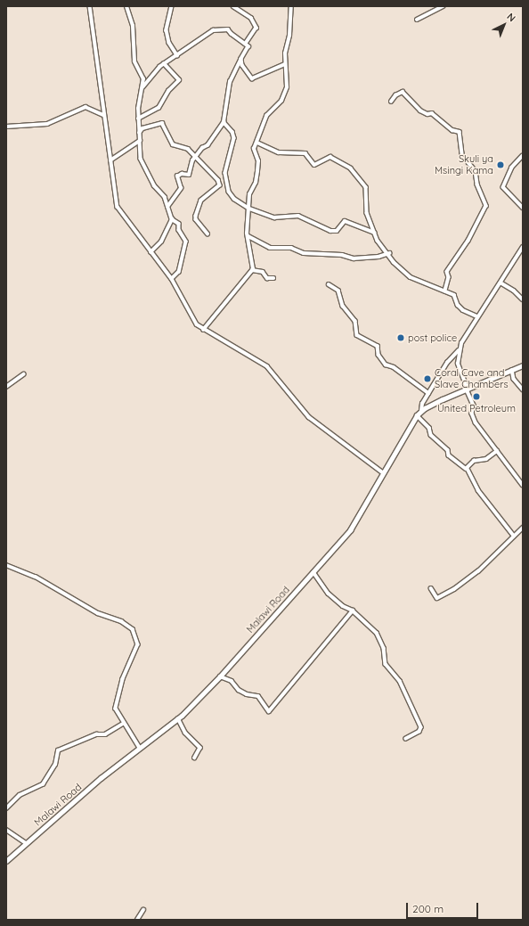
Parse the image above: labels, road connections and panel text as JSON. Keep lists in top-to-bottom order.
{
  "streets": {
    "main road": ["Malawi Road"]
  },
  "places": [
    "Skuli ya Msingi Kama",
    "post police",
    "Coral Cave and Slave Chambers",
    "United Petroleum"
  ],
  "scale_bar": "200 m",
  "north": "top right"
}
